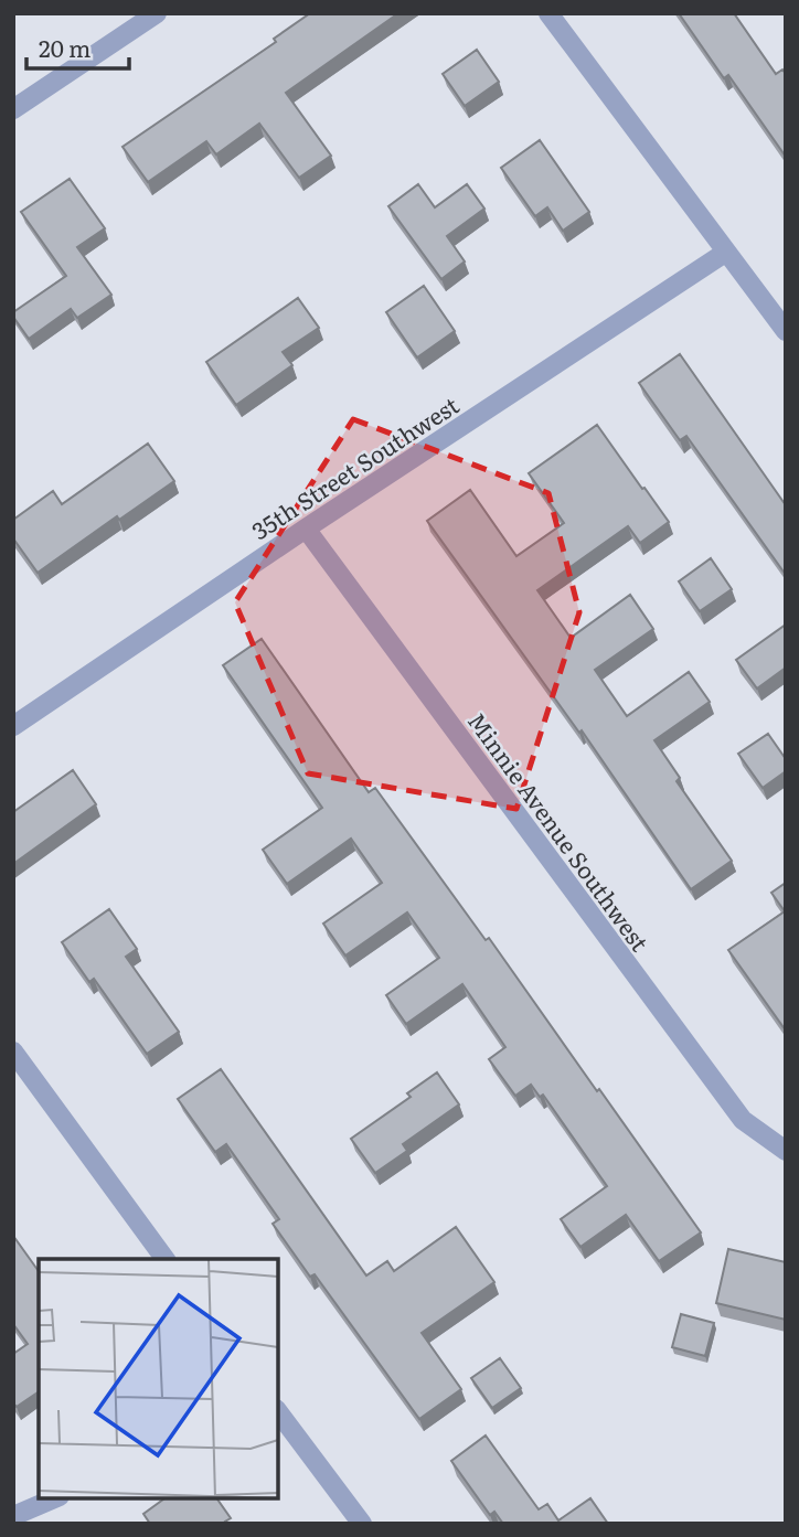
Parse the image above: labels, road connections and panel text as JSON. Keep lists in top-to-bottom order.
{
  "streets": {
    "street": ["35th Street Southwest", "Minnie Avenue Southwest"]
  },
  "crossings": [
    ["35th Street Southwest", "Minnie Avenue Southwest"]
  ],
  "scale_bar": "20 m"
}
